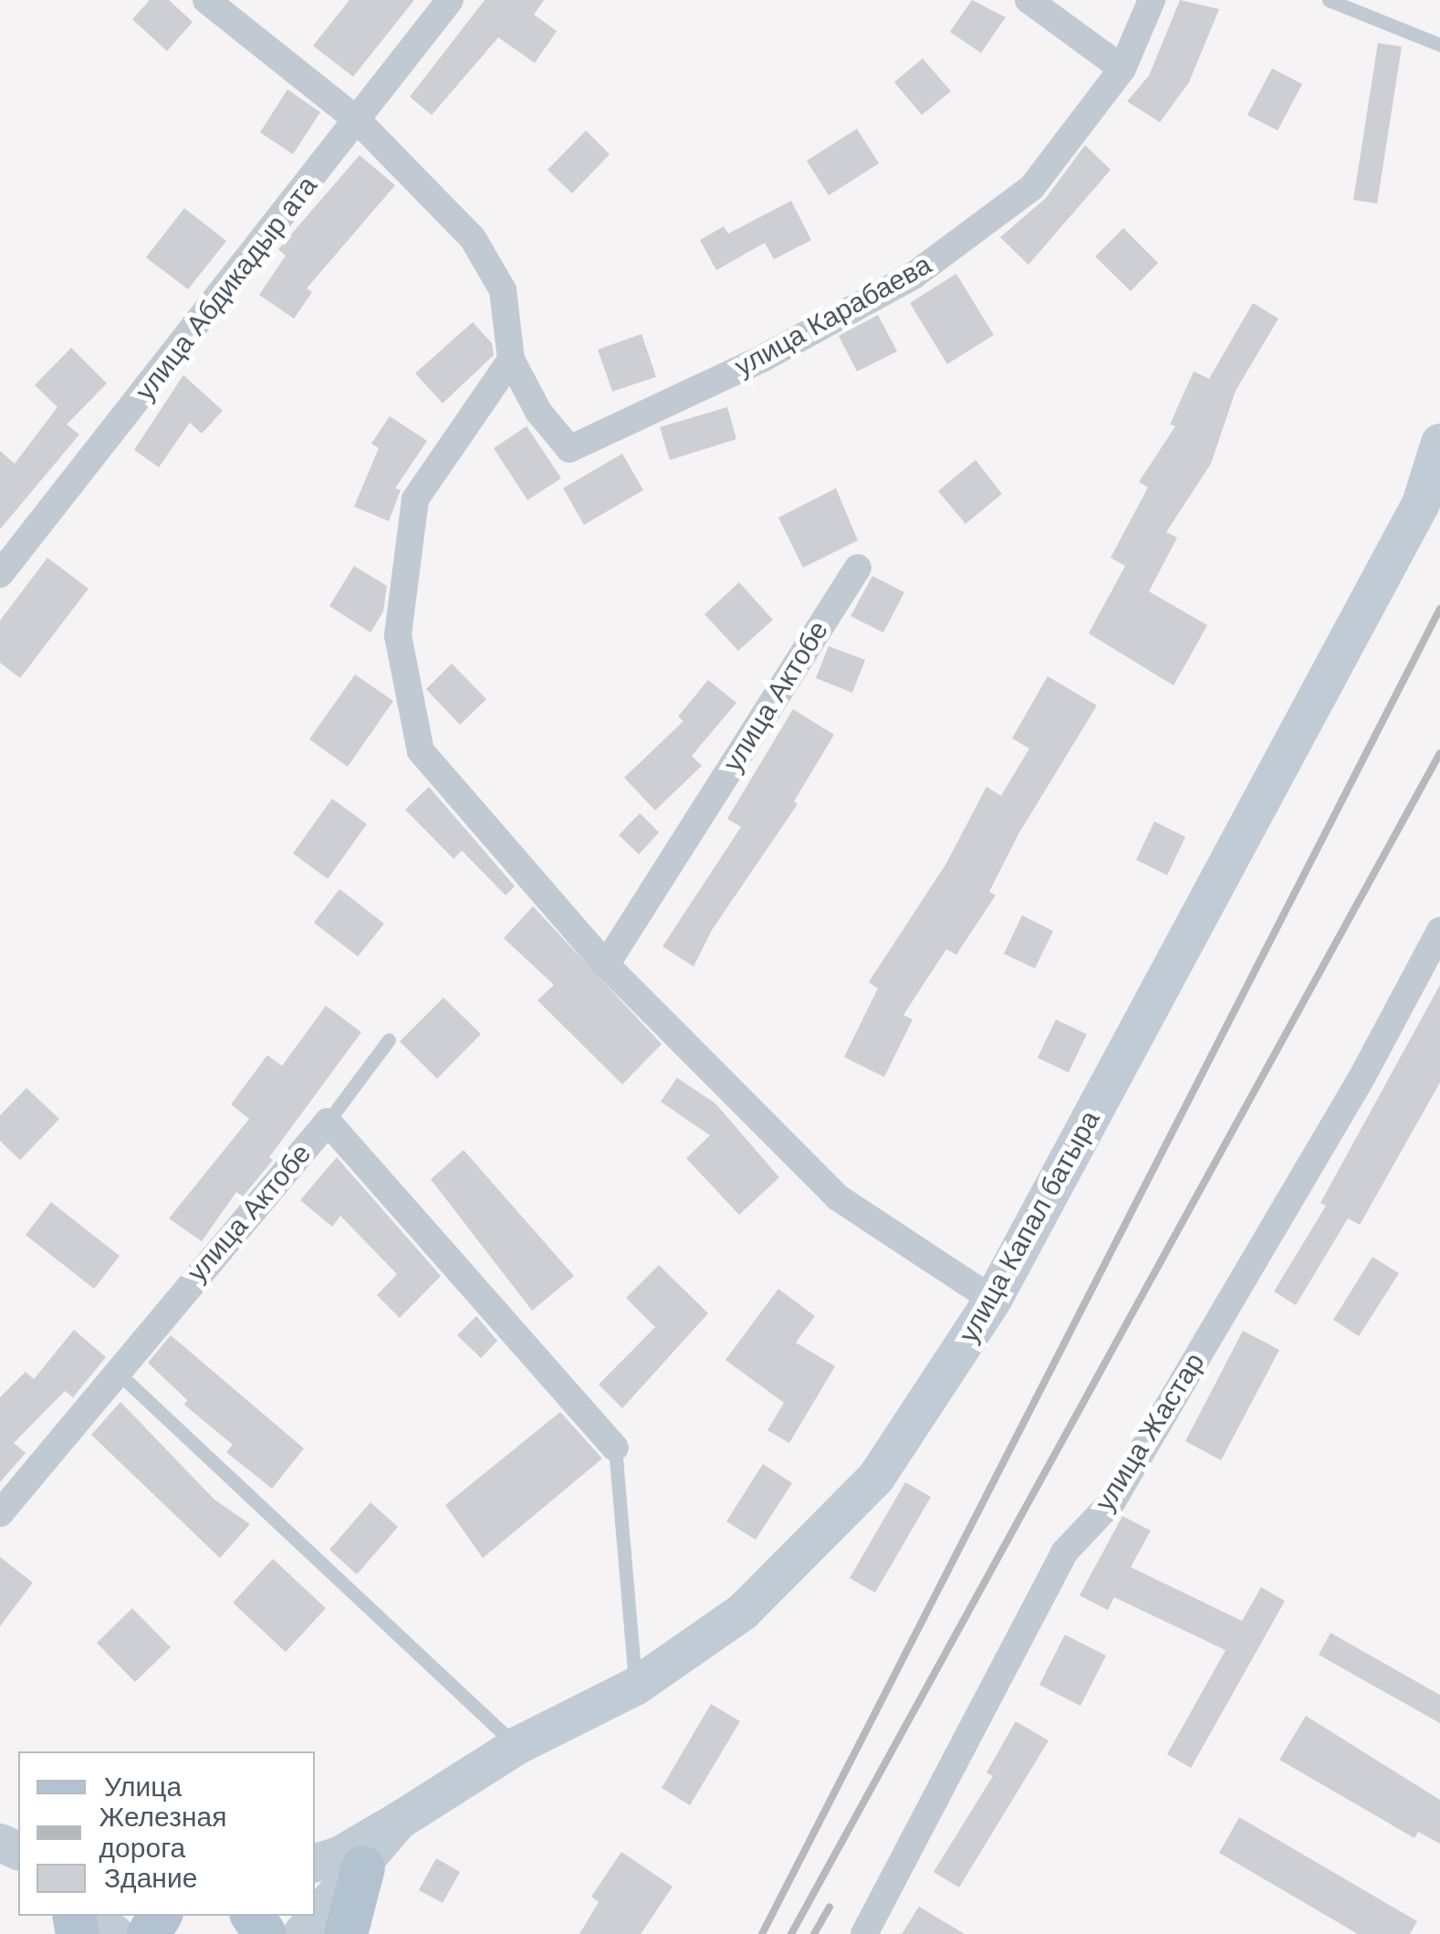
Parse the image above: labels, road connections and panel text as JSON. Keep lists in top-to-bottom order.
{
  "streets": {
    "main road": ["улица Капал батыра"],
    "street": [
      "улица Абдикадыр ата",
      "улица Карабаева",
      "улица Актобе",
      "улица Жастар"
    ]
  },
  "legend": ["Улица", "Железная дорога", "Здание"]
}
